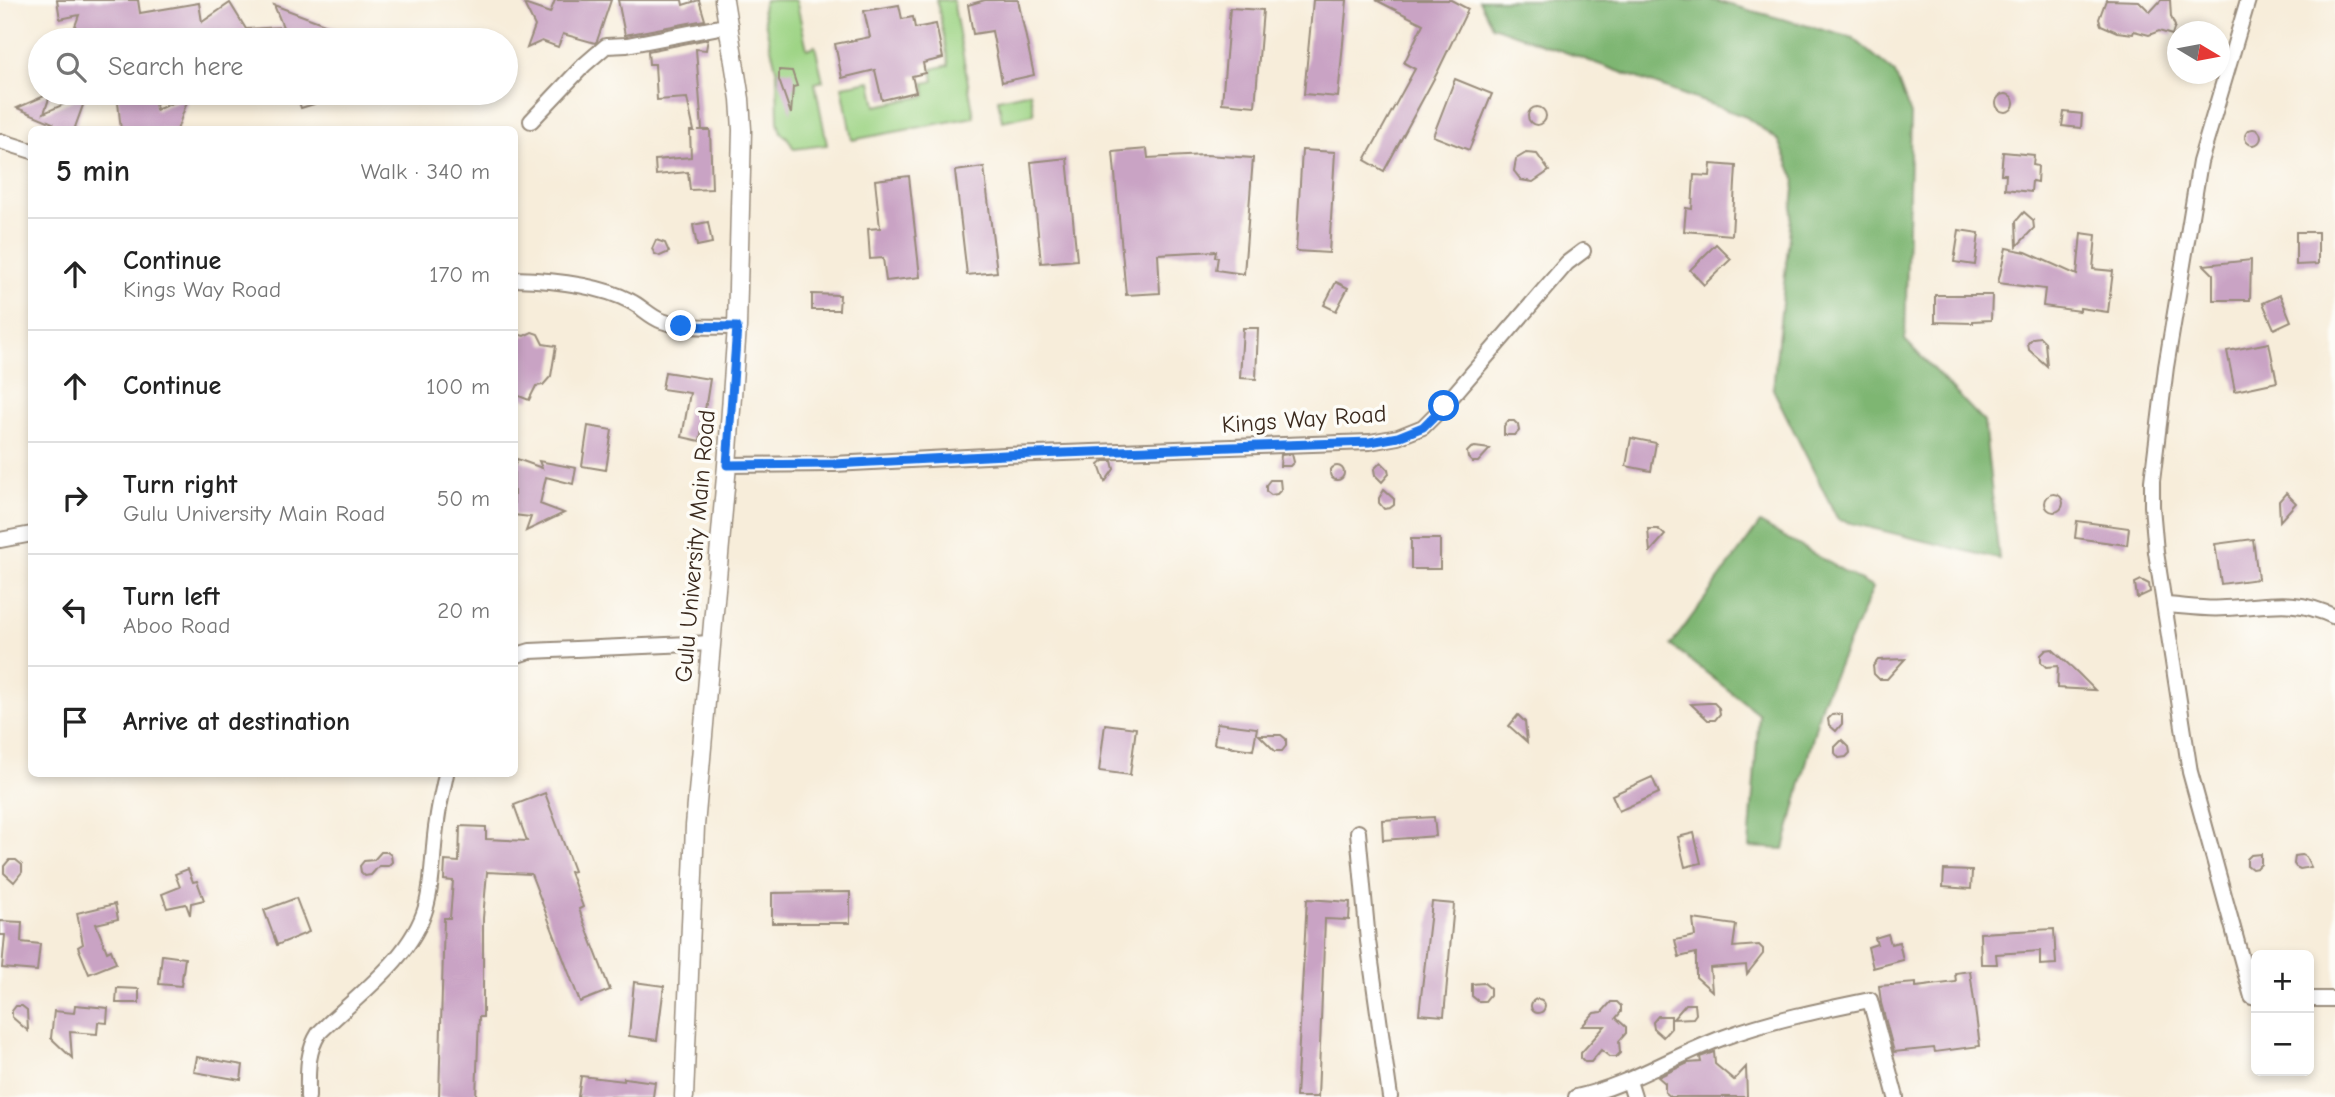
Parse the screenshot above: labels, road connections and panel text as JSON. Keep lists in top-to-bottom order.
{
  "streets": {
    "street": ["Kings Way Road", "Gulu University Main Road"]
  },
  "crossings": [
    ["Kings Way Road", "Gulu University Main Road"]
  ],
  "north": "right",
  "page": {
    "search": "Search here",
    "heading": ["5 min", "Walk · 340 m"],
    "list": [
      ["Continue", "Kings Way Road", "170 m"],
      ["Continue", "100 m"],
      ["Turn right", "Gulu University Main Road", "50 m"],
      ["Turn left", "Aboo Road", "20 m"],
      "Arrive at destination"
    ],
    "map_buttons": ["+", "−"]
  }
}
